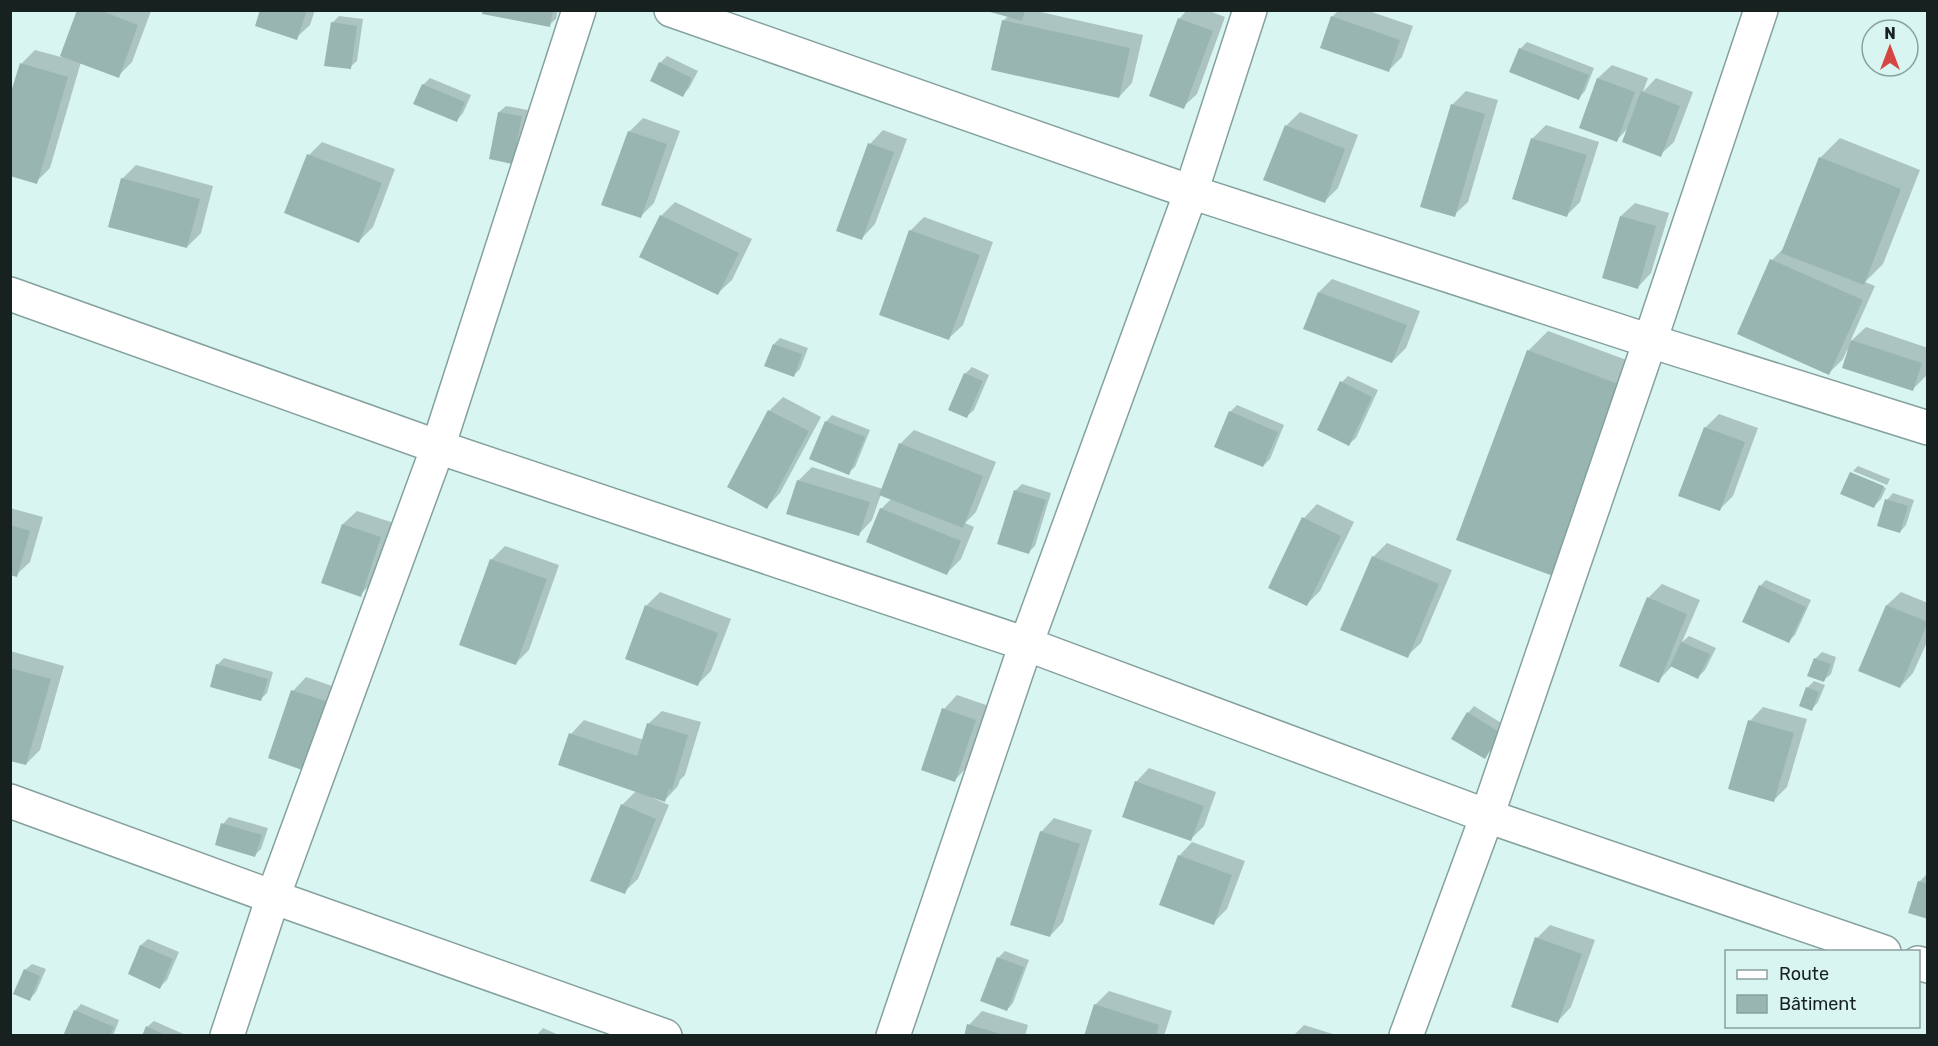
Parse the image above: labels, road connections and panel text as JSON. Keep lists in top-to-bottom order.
{
  "legend": ["Route", "Bâtiment"],
  "north": "top"
}
